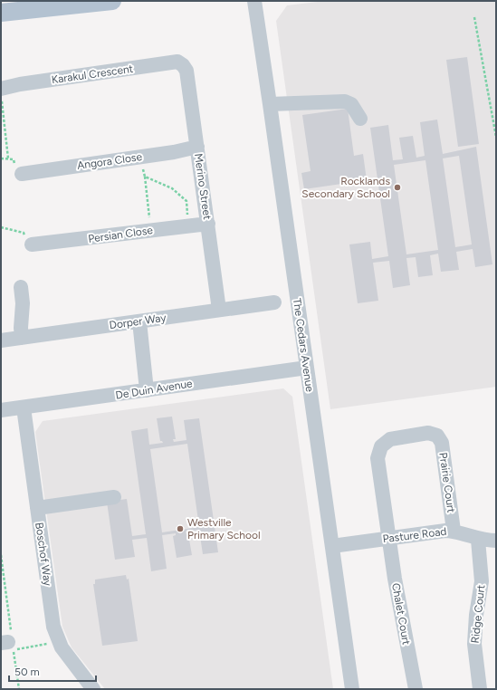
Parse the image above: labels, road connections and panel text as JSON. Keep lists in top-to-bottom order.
{
  "streets": {
    "street": [
      "Karakul Crescent",
      "Angora Close",
      "Merino Street",
      "Persian Close",
      "Dorper Way",
      "The Cedars Avenue",
      "De Duin Avenue",
      "Prairie Court",
      "Pasture Road",
      "Boschof Way",
      "Chalet Court",
      "Ridge Court"
    ]
  },
  "crossings": [
    ["Karakul Crescent", "Merino Street"],
    ["Angora Close", "Merino Street"],
    ["Merino Street", "Persian Close"],
    ["Merino Street", "Dorper Way"],
    ["The Cedars Avenue", "De Duin Avenue"],
    ["The Cedars Avenue", "Pasture Road"],
    ["De Duin Avenue", "Boschof Way"],
    ["Prairie Court", "Pasture Road"],
    ["Prairie Court", "Chalet Court"],
    ["Pasture Road", "Chalet Court"],
    ["Pasture Road", "Ridge Court"]
  ],
  "places": ["Rocklands Secondary School", "Westville Primary School"],
  "scale_bar": "50 m"
}
